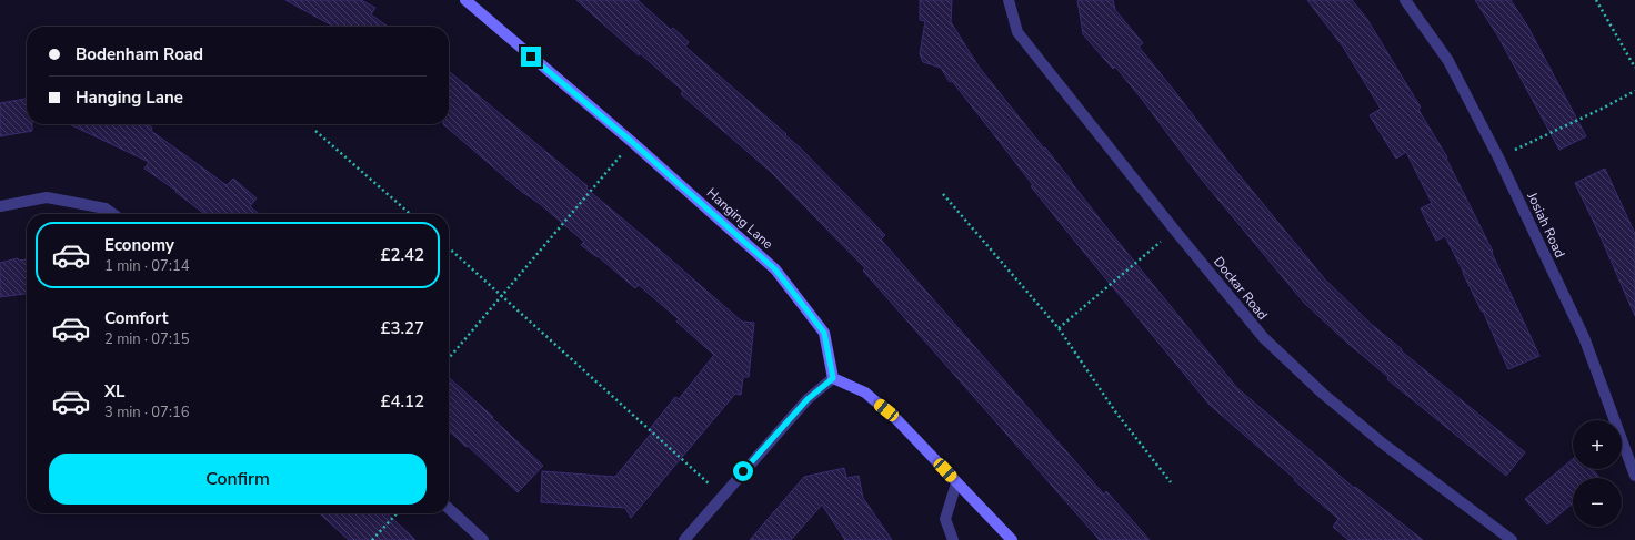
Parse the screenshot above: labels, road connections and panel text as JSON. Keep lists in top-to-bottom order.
{
  "streets": {
    "street": ["Hanging Lane", "Josiah Road", "Dockar Road"]
  },
  "page": {
    "banner": ["Bodenham Road", "Hanging Lane"],
    "list": [
      {
        "name": "Economy",
        "note": "1 min · 07:14",
        "value": "£2.42"
      },
      {
        "name": "Comfort",
        "note": "2 min · 07:15",
        "value": "£3.27"
      },
      {
        "name": "XL",
        "note": "3 min · 07:16",
        "value": "£4.12"
      }
    ],
    "map_buttons": ["+", "−"],
    "buttons": "Confirm"
  }
}
